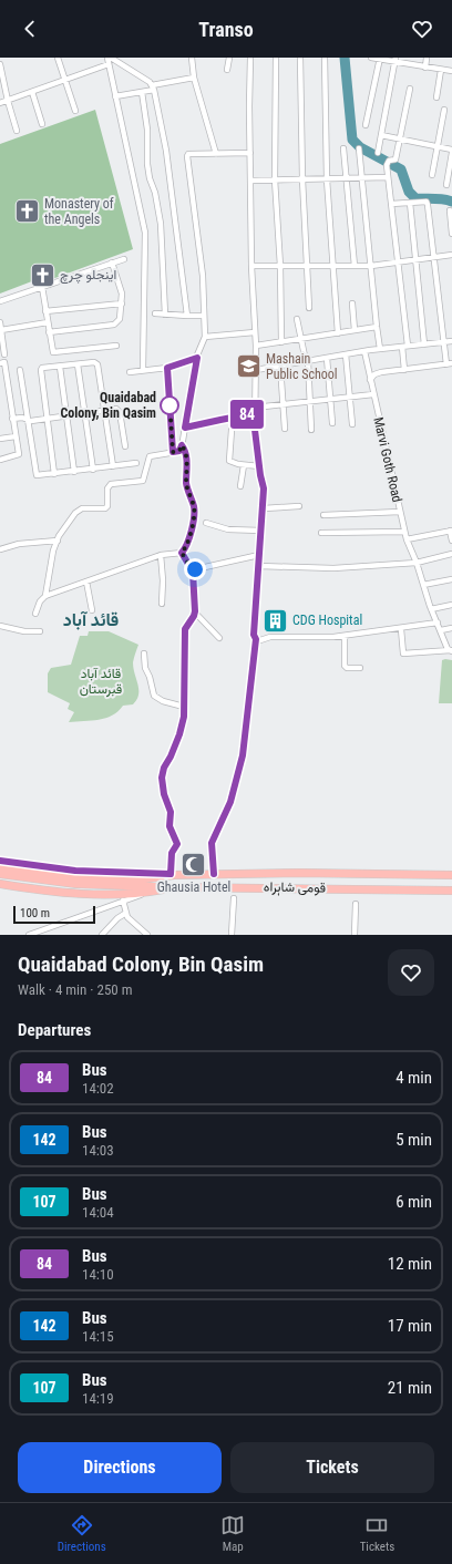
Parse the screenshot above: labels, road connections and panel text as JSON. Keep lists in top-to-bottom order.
{
  "streets": {
    "highway": ["قومی شاہراہ"],
    "street": ["Marvi Goth Road"]
  },
  "districts": ["قائد آباد"],
  "parks": ["قائد آباد قبرستان"],
  "places": {
    "church": ["Monastery of the Angels", "اینجلو چرچ"],
    "school or university": ["Mashain Public School"],
    "other": ["Quaidabad Colony, Bin Qasim"],
    "building": ["CDG Hospital"],
    "mosque": ["Ghausia Hotel"]
  },
  "lines": ["bus line 84"],
  "scale_bar": "100 m",
  "page": {
    "header": "Transo",
    "on_map": "84",
    "scale": "100 m",
    "heading": [
      ["Quaidabad Colony, Bin Qasim", "Walk · 4 min · 250 m"],
      "Departures"
    ],
    "list": [
      {
        "mark": "84",
        "name": "Bus",
        "note": "14:02",
        "value": "4 min"
      },
      {
        "mark": "142",
        "name": "Bus",
        "note": "14:03",
        "value": "5 min"
      },
      {
        "mark": "107",
        "name": "Bus",
        "note": "14:04",
        "value": "6 min"
      },
      {
        "mark": "84",
        "name": "Bus",
        "note": "14:10",
        "value": "12 min"
      },
      {
        "mark": "142",
        "name": "Bus",
        "note": "14:15",
        "value": "17 min"
      },
      {
        "mark": "107",
        "name": "Bus",
        "note": "14:19",
        "value": "21 min"
      }
    ],
    "buttons": ["Directions", "Tickets"],
    "tabs": ["Directions", "Map", "Tickets"]
  }
}
